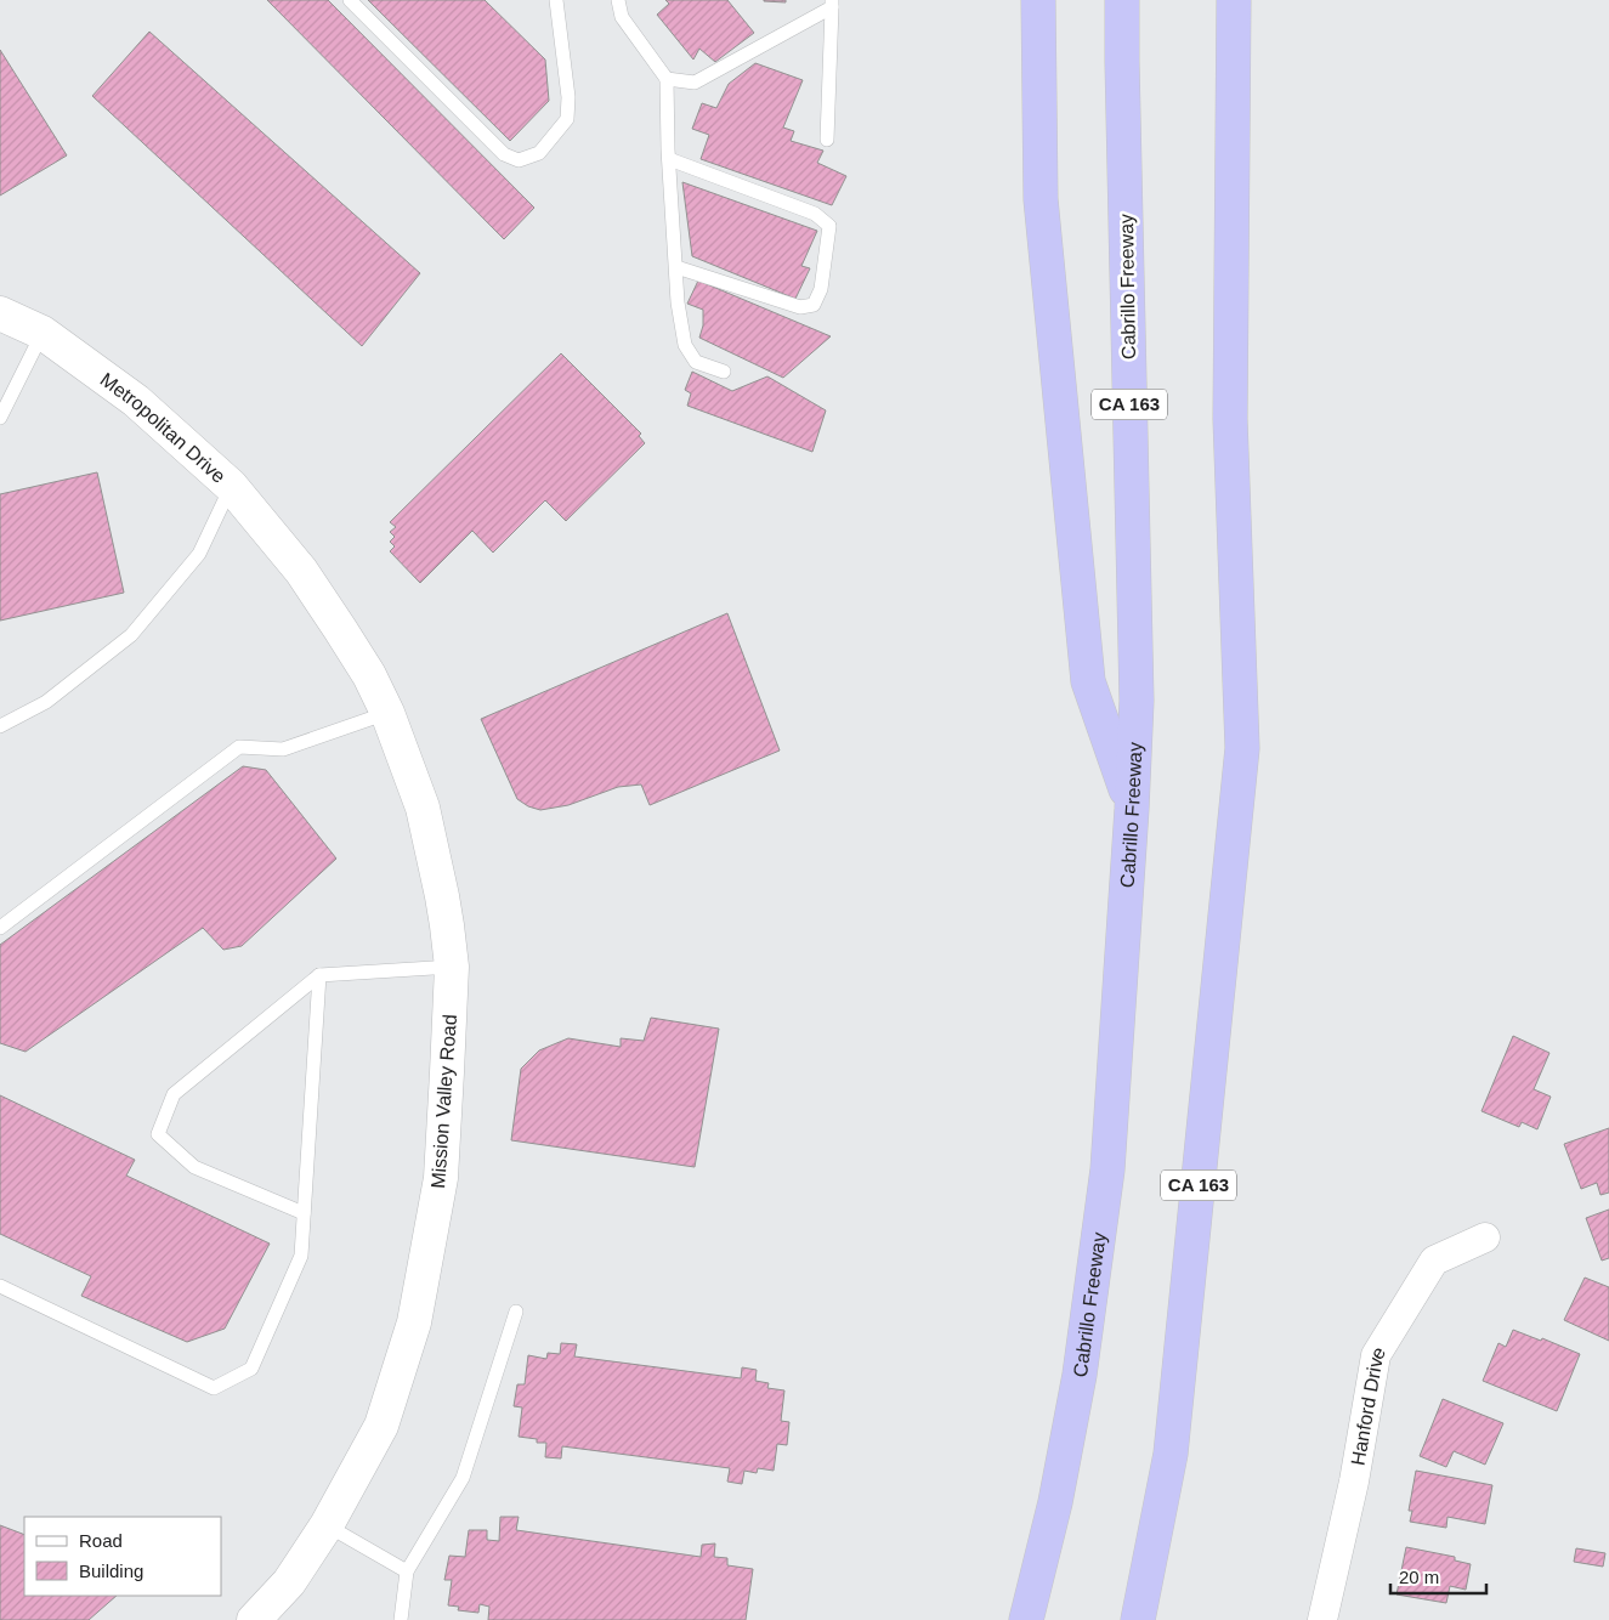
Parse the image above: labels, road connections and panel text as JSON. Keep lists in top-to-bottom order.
{
  "streets": {
    "highway": ["Cabrillo Freeway", "CA 163"],
    "street": ["Metropolitan Drive", "Mission Valley Road", "Hanford Drive"]
  },
  "crossings": [
    ["Metropolitan Drive", "Mission Valley Road"]
  ],
  "legend": ["Road", "Building"],
  "scale_bar": "20 m"
}
